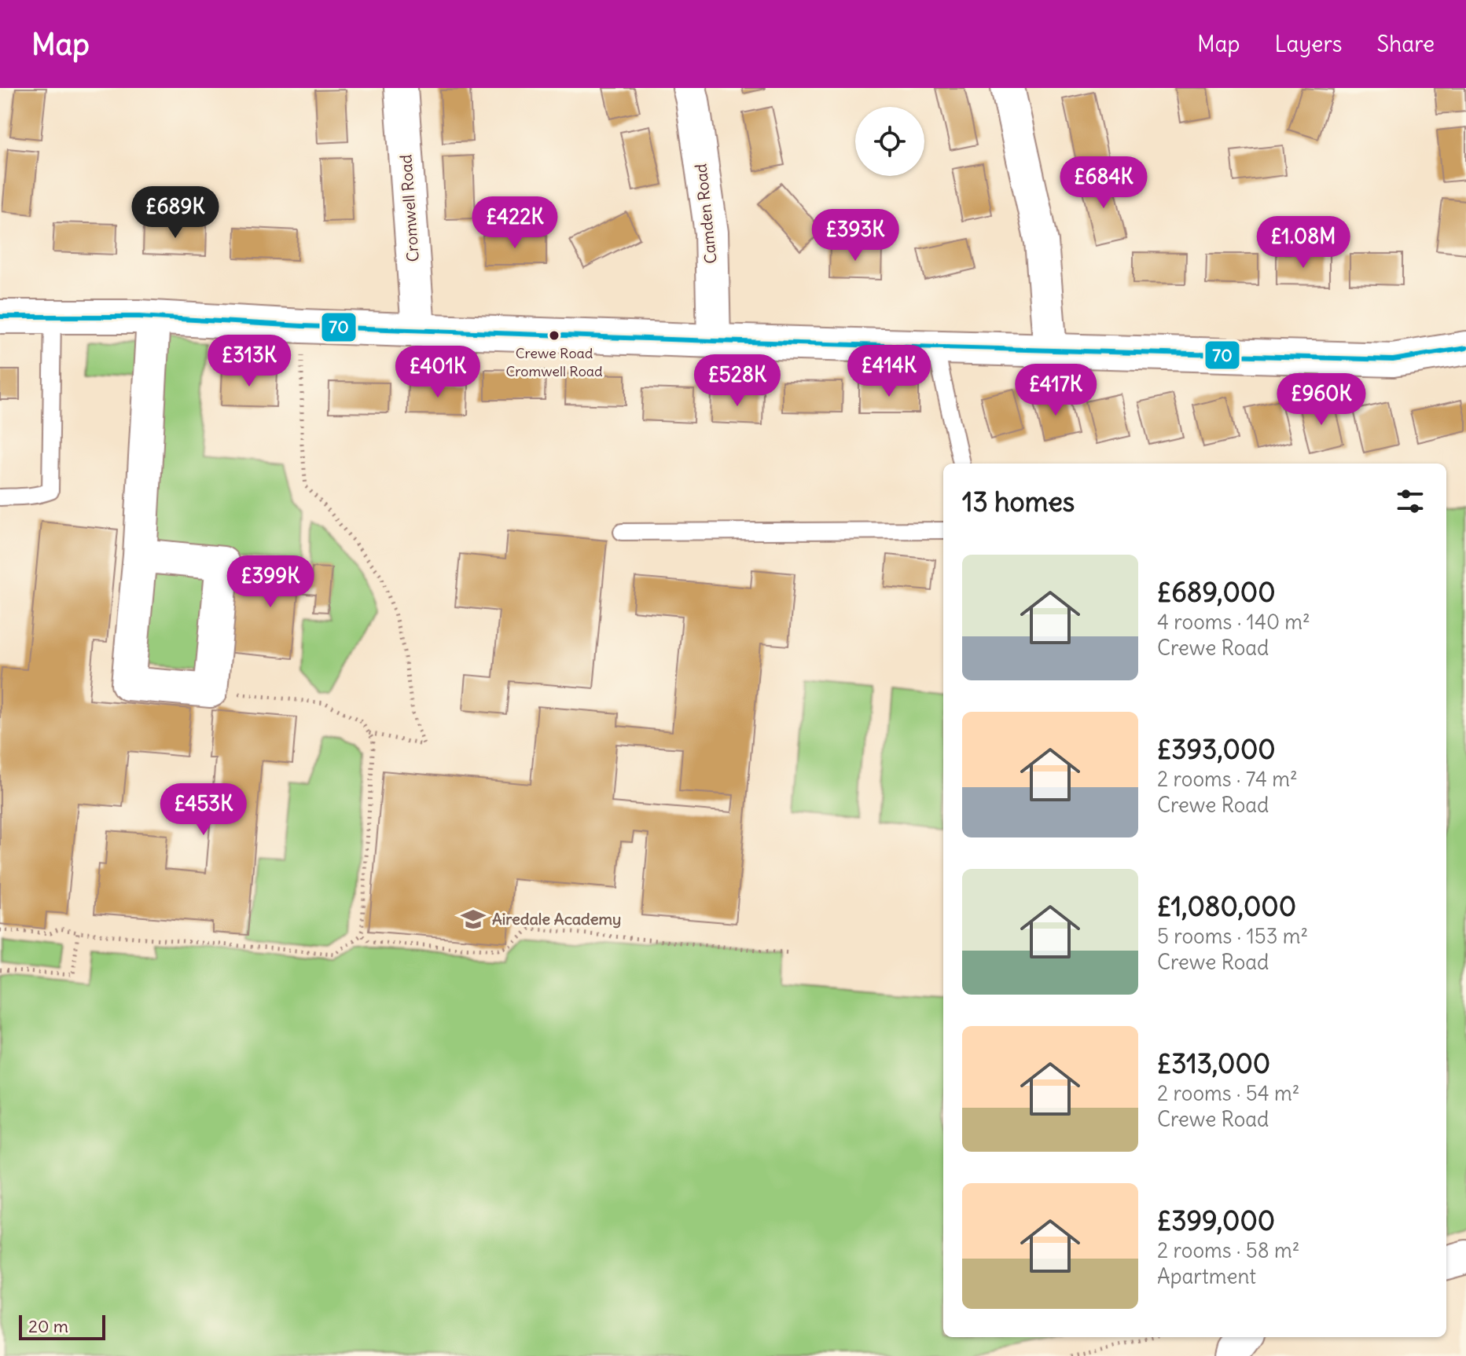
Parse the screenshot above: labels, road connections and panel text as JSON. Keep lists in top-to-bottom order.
{
  "streets": {
    "street": ["Cromwell Road", "Camden Road"]
  },
  "places": {
    "other": ["Crewe Road Cromwell Road"],
    "school or university": ["Airedale Academy"]
  },
  "lines": ["transit line 70"],
  "scale_bar": "20 m",
  "page": {
    "header": "Map",
    "nav": ["Map", "Layers", "Share"],
    "price": [
      "£684K",
      "£689K",
      "£422K",
      "£393K",
      "£1.08M",
      "£313K",
      "£414K",
      "£401K",
      "£528K",
      "£417K",
      "£960K",
      "£399K",
      "£453K"
    ],
    "heading": "13 homes",
    "list": [
      {
        "name": "£689,000",
        "note": "4 rooms · 140 m² · Crewe Road"
      },
      {
        "name": "£393,000",
        "note": "2 rooms · 74 m² · Crewe Road"
      },
      {
        "name": "£1,080,000",
        "note": "5 rooms · 153 m² · Crewe Road"
      },
      {
        "name": "£313,000",
        "note": "2 rooms · 54 m² · Crewe Road"
      },
      {
        "name": "£399,000",
        "note": "2 rooms · 58 m² · Apartment"
      }
    ],
    "scale": "20 m"
  }
}
